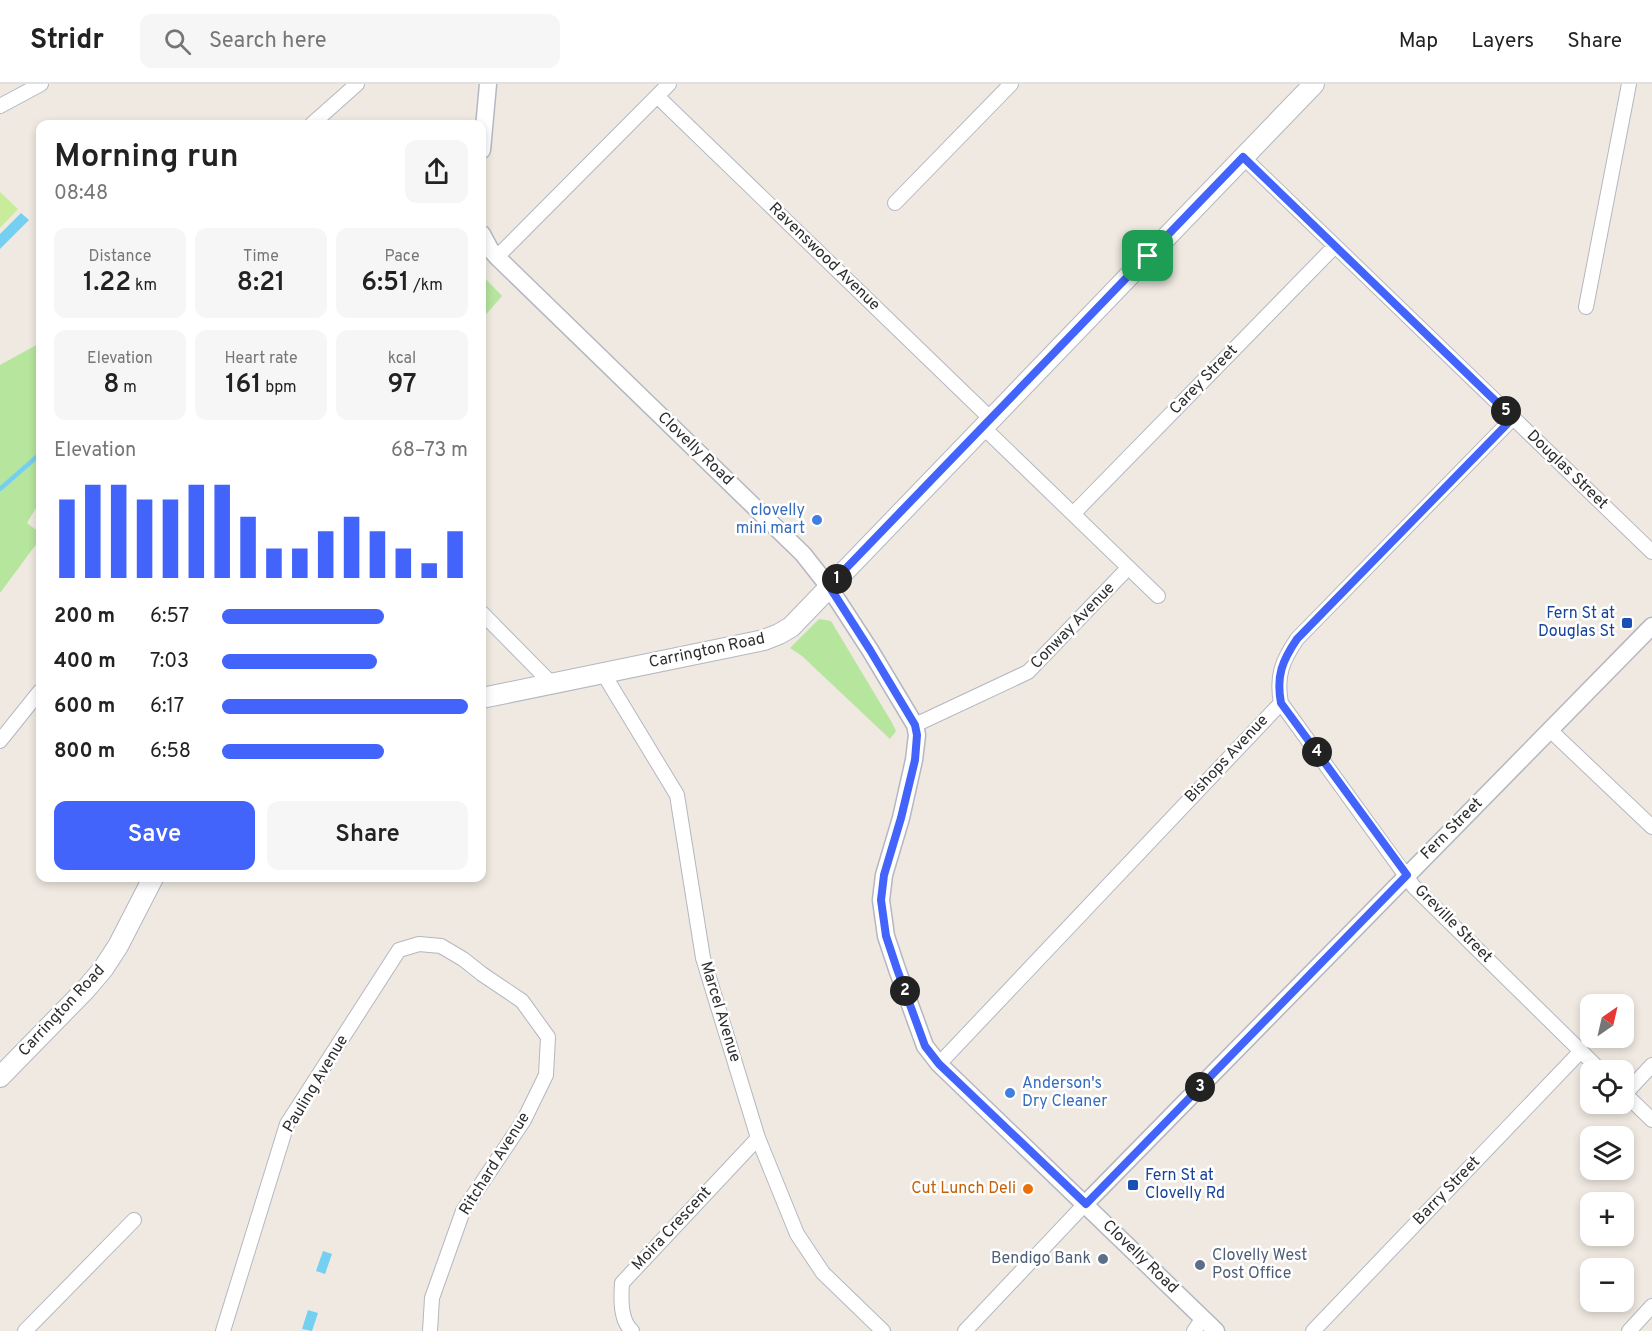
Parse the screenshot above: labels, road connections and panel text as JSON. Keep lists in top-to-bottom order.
{
  "streets": {
    "main road": ["Carrington Road"],
    "street": [
      "Ravenswood Avenue",
      "Carey Street",
      "Clovelly Road",
      "Douglas Street",
      "Conway Avenue",
      "Bishops Avenue",
      "Fern Street",
      "Greville Street",
      "Marcel Avenue",
      "Pauling Avenue",
      "Ritchard Avenue",
      "Barry Street",
      "Moira Crescent"
    ]
  },
  "crossings": [
    ["Ravenswood Avenue", "Carey Street"],
    ["Ravenswood Avenue", "Conway Avenue"],
    ["Ravenswood Avenue", "Carrington Road"],
    ["Carey Street", "Douglas Street"],
    ["Clovelly Road", "Conway Avenue"],
    ["Clovelly Road", "Carrington Road"],
    ["Clovelly Road", "Bishops Avenue"],
    ["Clovelly Road", "Fern Street"],
    ["Douglas Street", "Carrington Road"],
    ["Douglas Street", "Bishops Avenue"],
    ["Carrington Road", "Marcel Avenue"],
    ["Bishops Avenue", "Greville Street"],
    ["Fern Street", "Greville Street"],
    ["Greville Street", "Barry Street"],
    ["Marcel Avenue", "Moira Crescent"],
    ["Pauling Avenue", "Ritchard Avenue"]
  ],
  "places": {
    "other": [
      "clovelly mini mart",
      "Anderson's Dry Cleaner",
      "Cut Lunch Deli",
      "Bendigo Bank",
      "Clovelly West Post Office"
    ],
    "transit": ["Fern St at Douglas St", "Fern St at Clovelly Rd"]
  },
  "north": "top right",
  "page": {
    "header": "Stridr",
    "search": "Search here",
    "nav": ["Map", "Layers", "Share"],
    "heading": ["Morning run", "08:48"],
    "stats": [
      ["Distance", "1.22 km"],
      ["Time", "8:21"],
      ["Pace", "6:51 /km"],
      ["Elevation", "8 m"],
      ["Heart rate", "161 bpm"],
      ["kcal", "97"]
    ],
    "pins": [
      "5",
      "1",
      "4",
      "2",
      "3"
    ],
    "chart": ["Elevation", "68–73 m"],
    "list": [
      {
        "name": "200 m",
        "note": "6:57"
      },
      {
        "name": "400 m",
        "note": "7:03"
      },
      {
        "name": "600 m",
        "note": "6:17"
      },
      {
        "name": "800 m",
        "note": "6:58"
      }
    ],
    "buttons": ["Save", "Share"],
    "map_buttons": ["+", "−"]
  }
}
